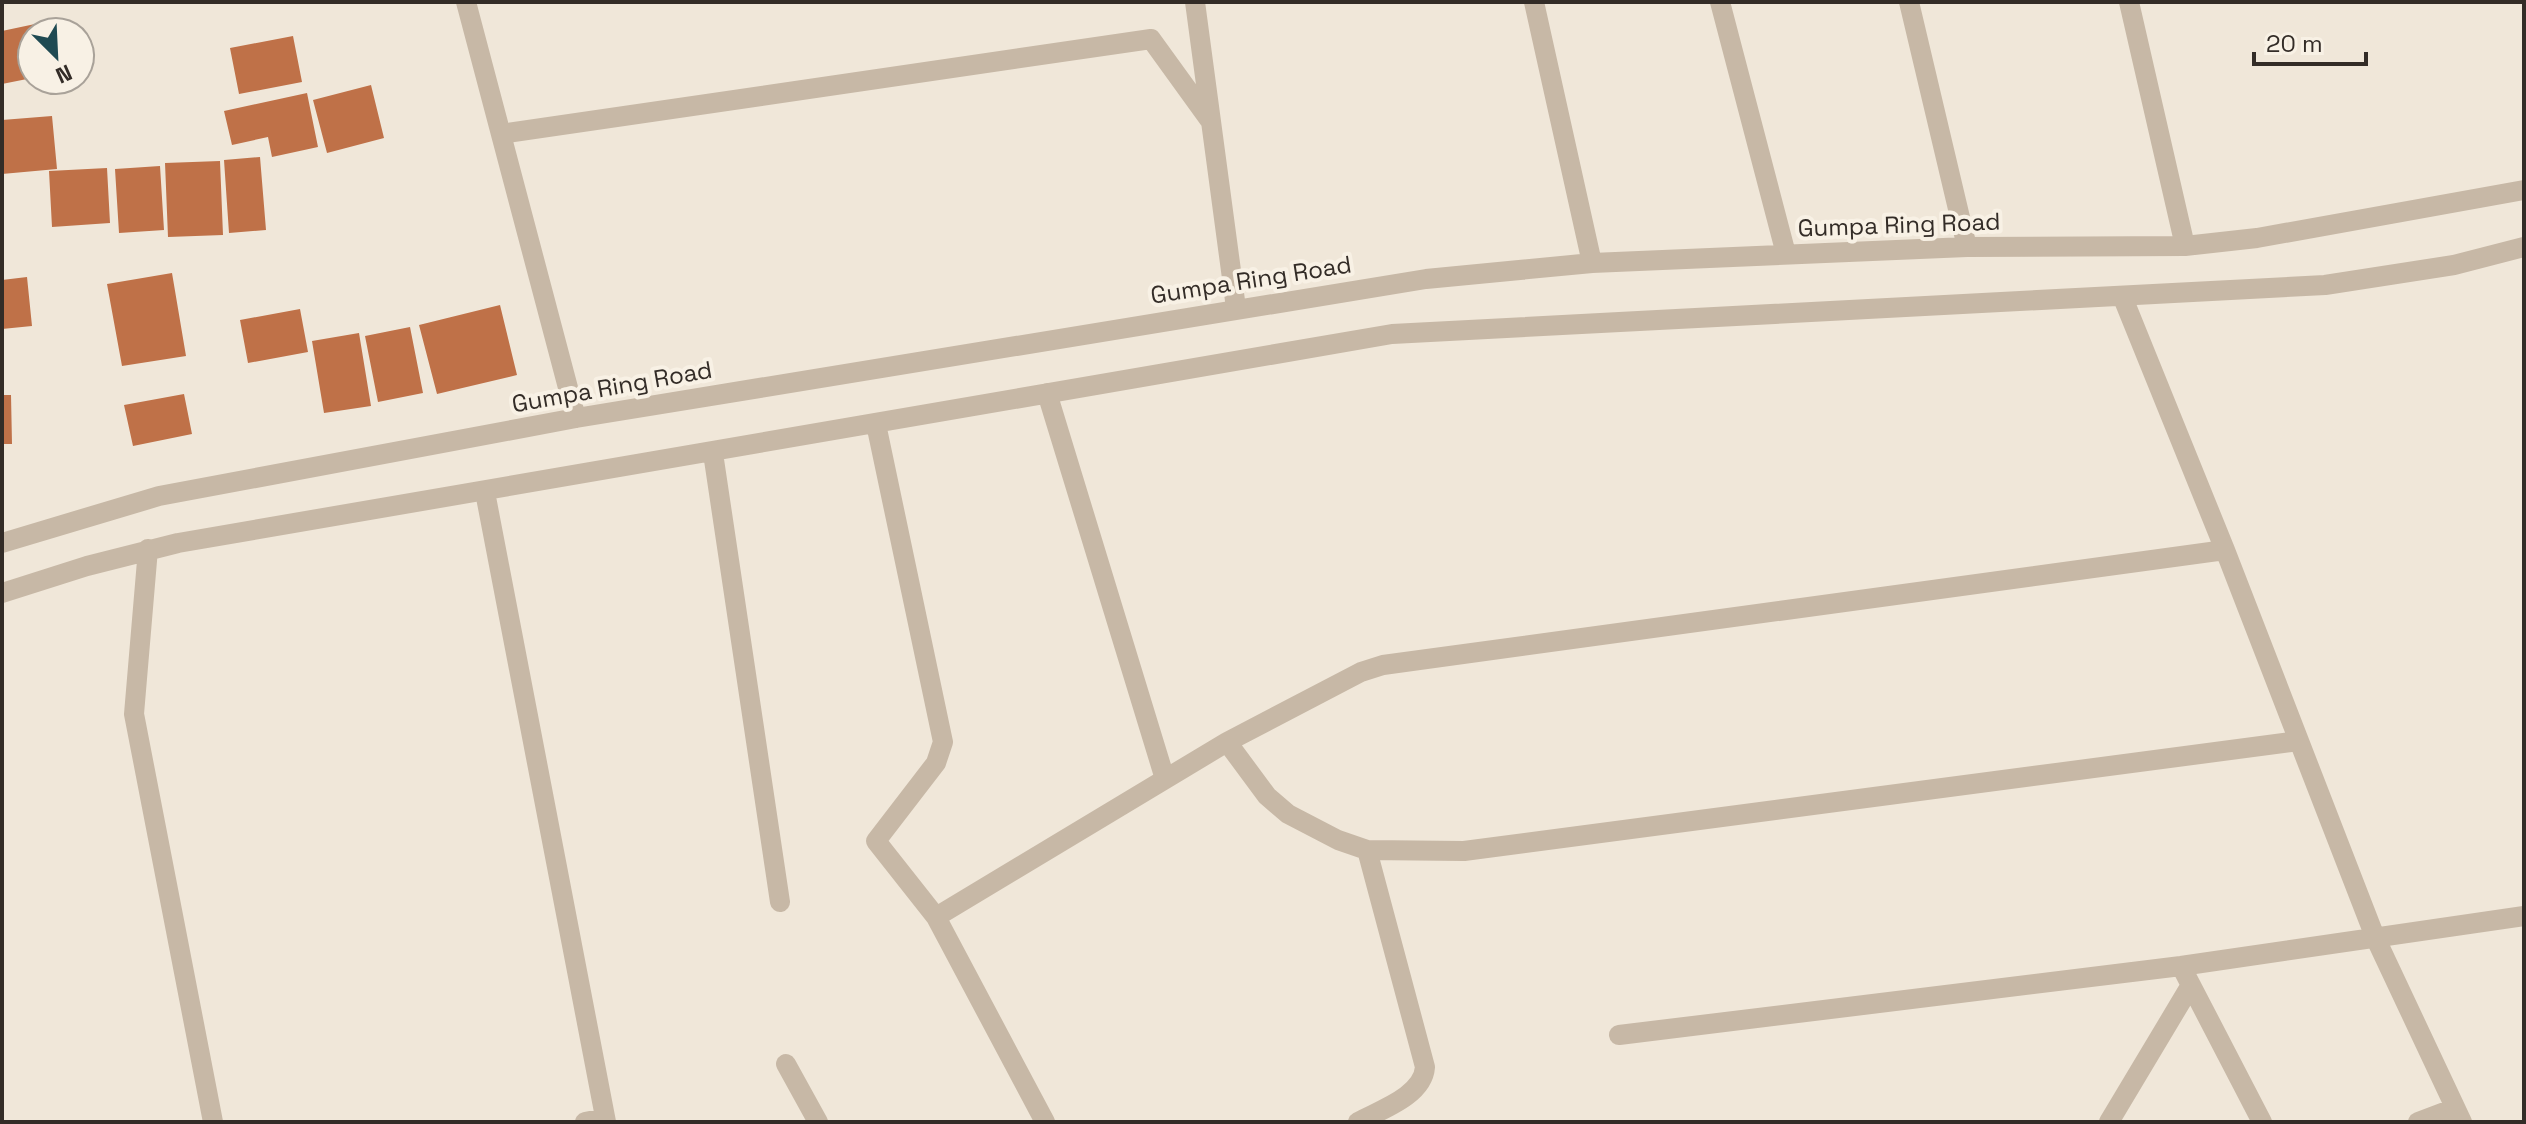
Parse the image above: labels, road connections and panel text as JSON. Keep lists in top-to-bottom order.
{
  "streets": {
    "street": ["Gumpa Ring Road"]
  },
  "scale_bar": "20 m",
  "north": "bottom right"
}
